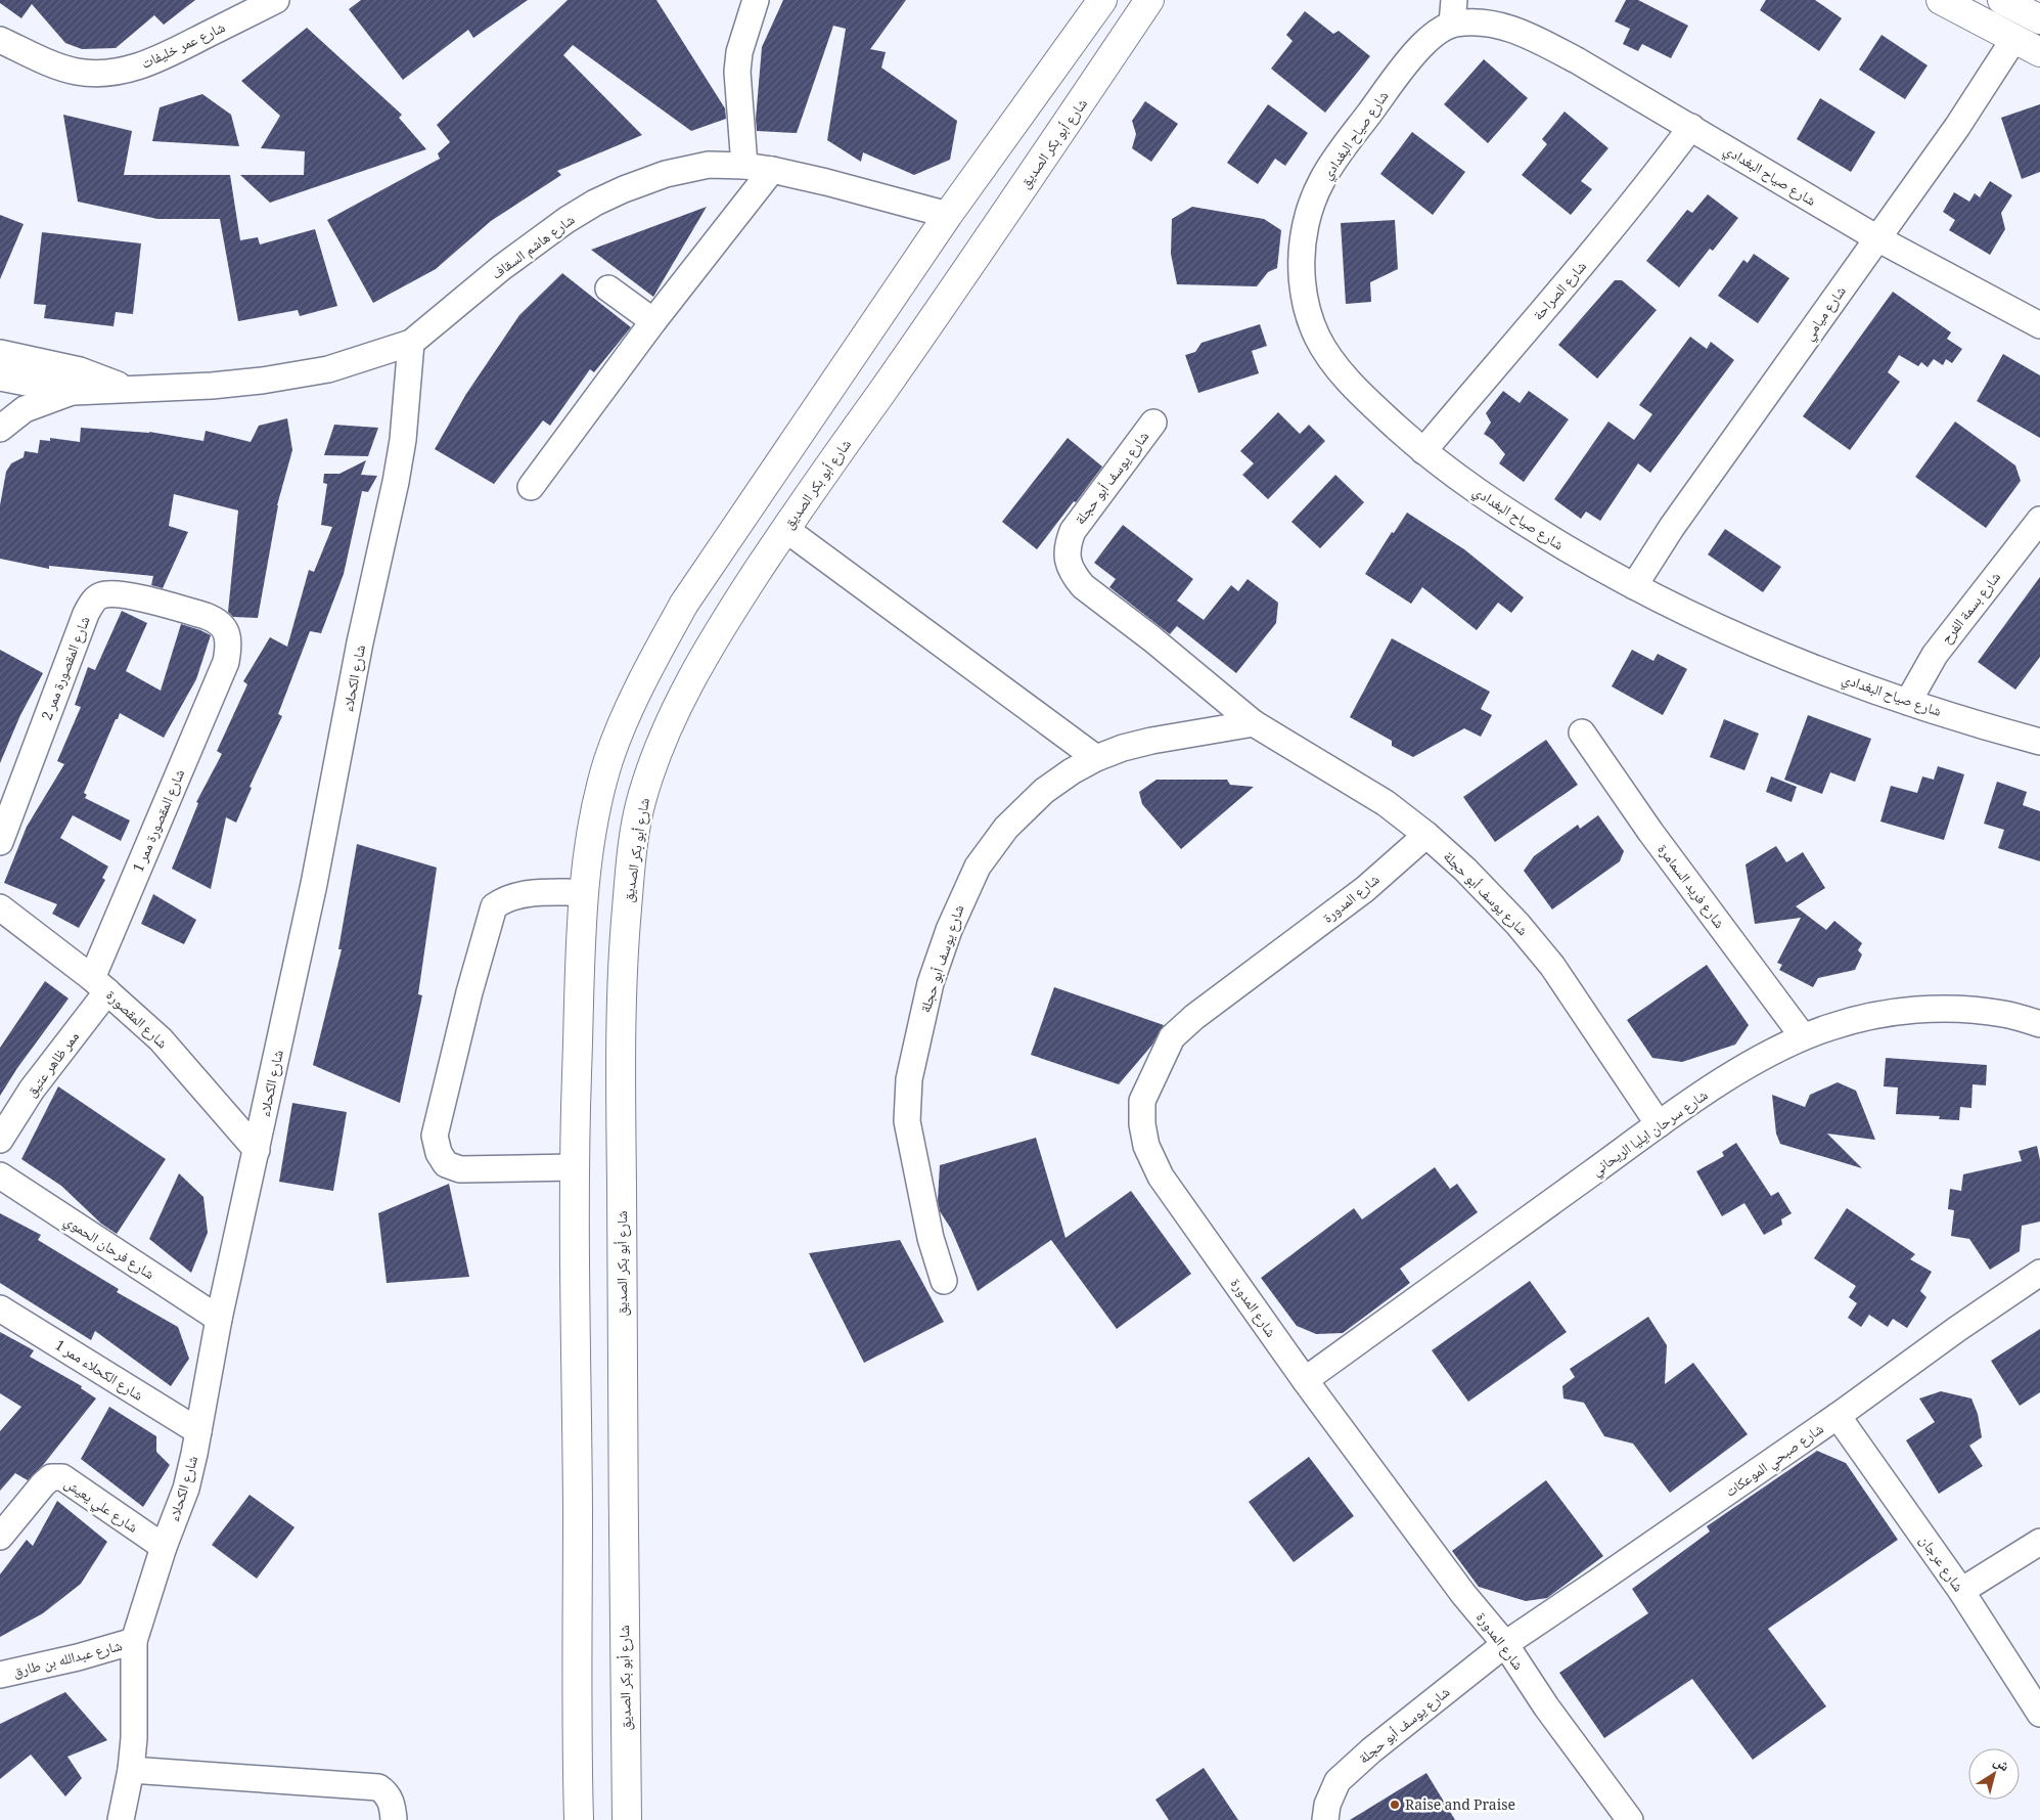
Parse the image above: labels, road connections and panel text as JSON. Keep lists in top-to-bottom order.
{
  "streets": {
    "main road": ["شارع أبو بكر الصديق"],
    "street": [
      "شارع عمر خليفات",
      "شارع صياح البغدادي",
      "شارع هاشم السقاف",
      "شارع الصراحة",
      "شارع ميامي",
      "شارع يوسف أبو حجلة",
      "شارع بسمة الفرح",
      "شارع المقصورة ممر 2",
      "شارع الكحلاء",
      "شارع المقصورة ممر 1",
      "شارع فريد السمامرة",
      "شارع المدورة",
      "شارع المقصورة",
      "ممر ظاهر عتيق",
      "شارع سرحان ايليا الريحاني",
      "شارع فرحان الحموي",
      "شارع الكحلاء ممر 1",
      "شارع صبحي الموعكات",
      "شارع علي يعيش",
      "شارع عرجان",
      "شارع عبدالله بن طارق"
    ]
  },
  "crossings": [
    ["شارع صياح البغدادي", "شارع الصراحة"],
    ["شارع صياح البغدادي", "شارع ميامي"],
    ["شارع صياح البغدادي", "شارع بسمة الفرح"],
    ["شارع هاشم السقاف", "شارع الكحلاء"],
    ["شارع يوسف أبو حجلة", "شارع المدورة"],
    ["شارع يوسف أبو حجلة", "شارع سرحان ايليا الريحاني"],
    ["شارع يوسف أبو حجلة", "شارع صبحي الموعكات"],
    ["شارع المقصورة ممر 2", "شارع المقصورة ممر 1"],
    ["شارع الكحلاء", "شارع المقصورة"],
    ["شارع الكحلاء", "شارع فرحان الحموي"],
    ["شارع الكحلاء", "شارع الكحلاء ممر 1"],
    ["شارع الكحلاء", "شارع علي يعيش"],
    ["شارع الكحلاء", "شارع عبدالله بن طارق"],
    ["شارع المقصورة ممر 1", "شارع المقصورة"],
    ["شارع المقصورة ممر 1", "ممر ظاهر عتيق"],
    ["شارع فريد السمامرة", "شارع سرحان ايليا الريحاني"],
    ["شارع المدورة", "شارع سرحان ايليا الريحاني"],
    ["شارع المدورة", "شارع صبحي الموعكات"],
    ["شارع المقصورة", "ممر ظاهر عتيق"],
    ["شارع صبحي الموعكات", "شارع عرجان"]
  ],
  "places": ["Raise and Praise"],
  "north": "top right"
}
